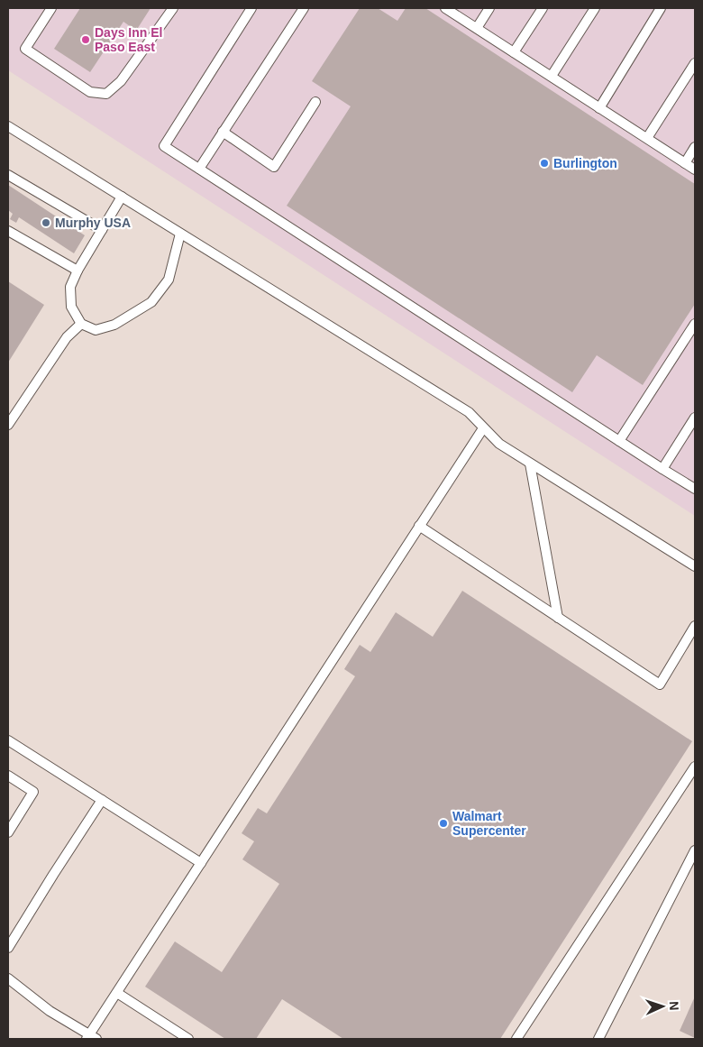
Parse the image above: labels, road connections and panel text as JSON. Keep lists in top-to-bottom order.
{
  "places": [
    "Days Inn El Paso East",
    "Burlington",
    "Murphy USA",
    "Walmart Supercenter"
  ],
  "north": "right"
}
